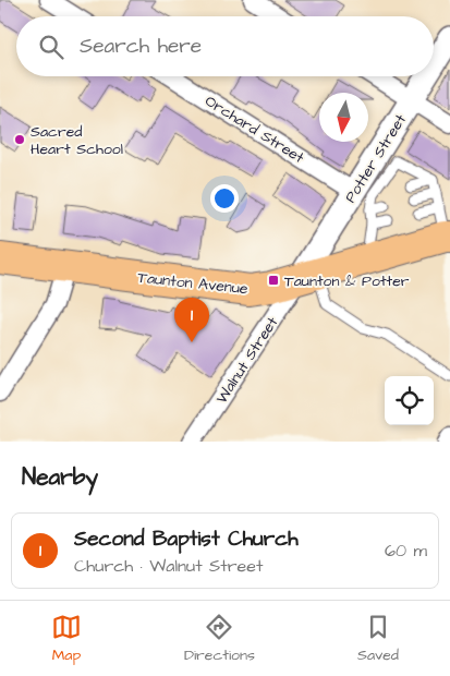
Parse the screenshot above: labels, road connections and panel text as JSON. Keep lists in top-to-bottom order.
{
  "streets": {
    "highway": ["Taunton Avenue"],
    "street": ["Orchard Street", "Potter Street", "Walnut Street"]
  },
  "crossings": [
    ["Orchard Street", "Potter Street"],
    ["Potter Street", "Taunton Avenue"],
    ["Potter Street", "Walnut Street"],
    ["Taunton Avenue", "Walnut Street"]
  ],
  "places": {
    "other": ["Sacred Heart School"],
    "transit": ["Taunton & Potter"]
  },
  "north": "bottom",
  "page": {
    "search": "Search here",
    "pins": "1",
    "heading": "Nearby",
    "list": [
      {
        "mark": "1",
        "name": "Second Baptist Church",
        "note": "Church · Walnut Street",
        "value": "60 m"
      }
    ],
    "nav": ["Map", "Directions", "Saved"]
  }
}
